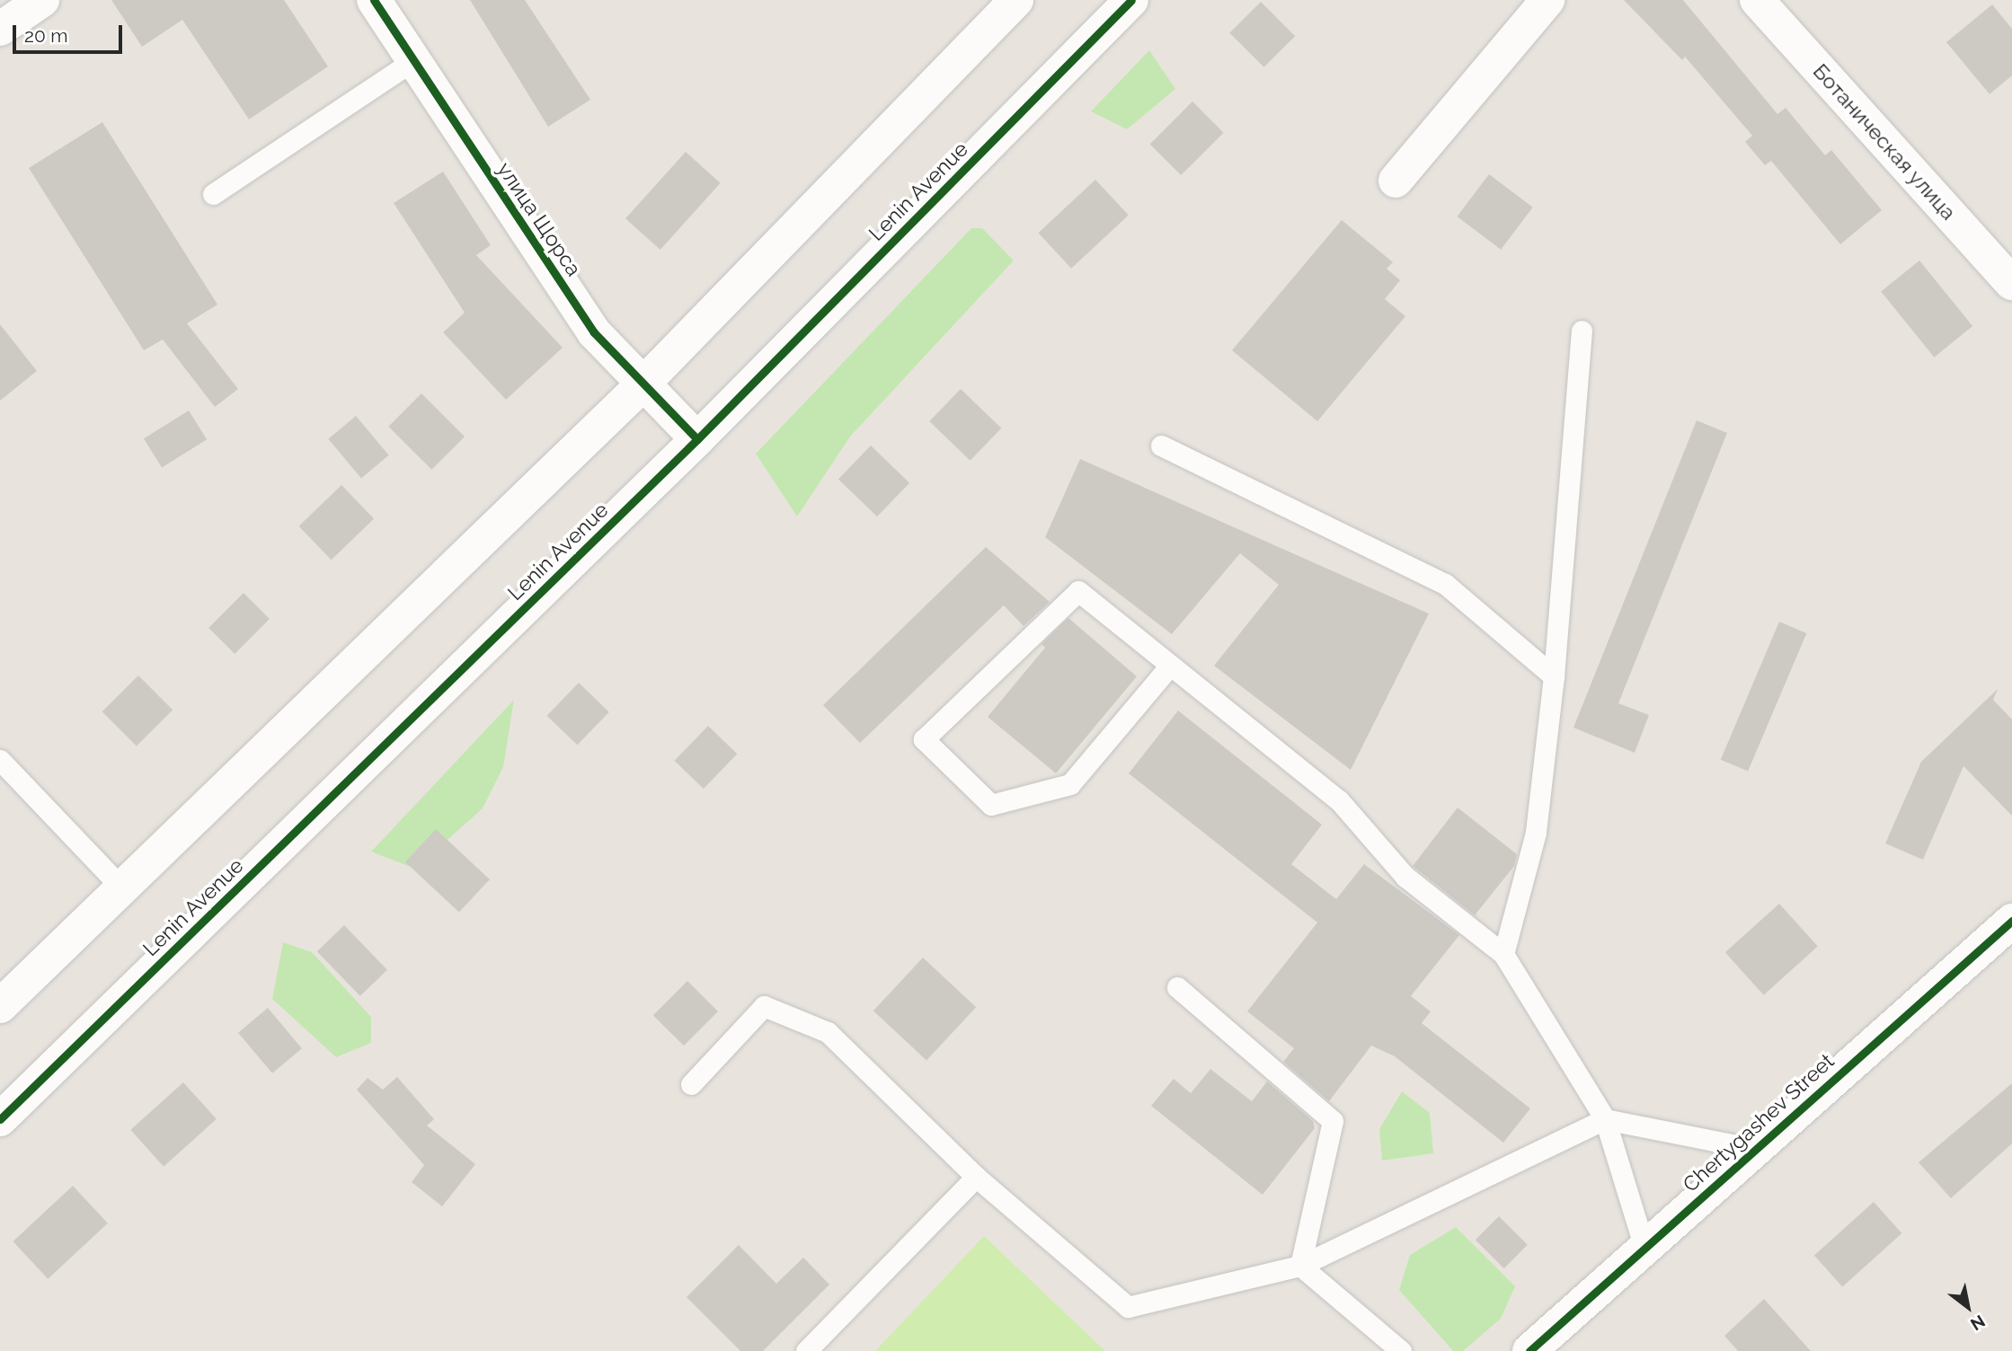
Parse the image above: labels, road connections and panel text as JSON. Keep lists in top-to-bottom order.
{
  "streets": {
    "street": [
      "Ботаническая улица",
      "Lenin Avenue",
      "улица Щорса",
      "Chertygashev Street"
    ]
  },
  "crossings": [
    ["Lenin Avenue", "улица Щорса"]
  ],
  "scale_bar": "20 m",
  "north": "bottom right"
}
